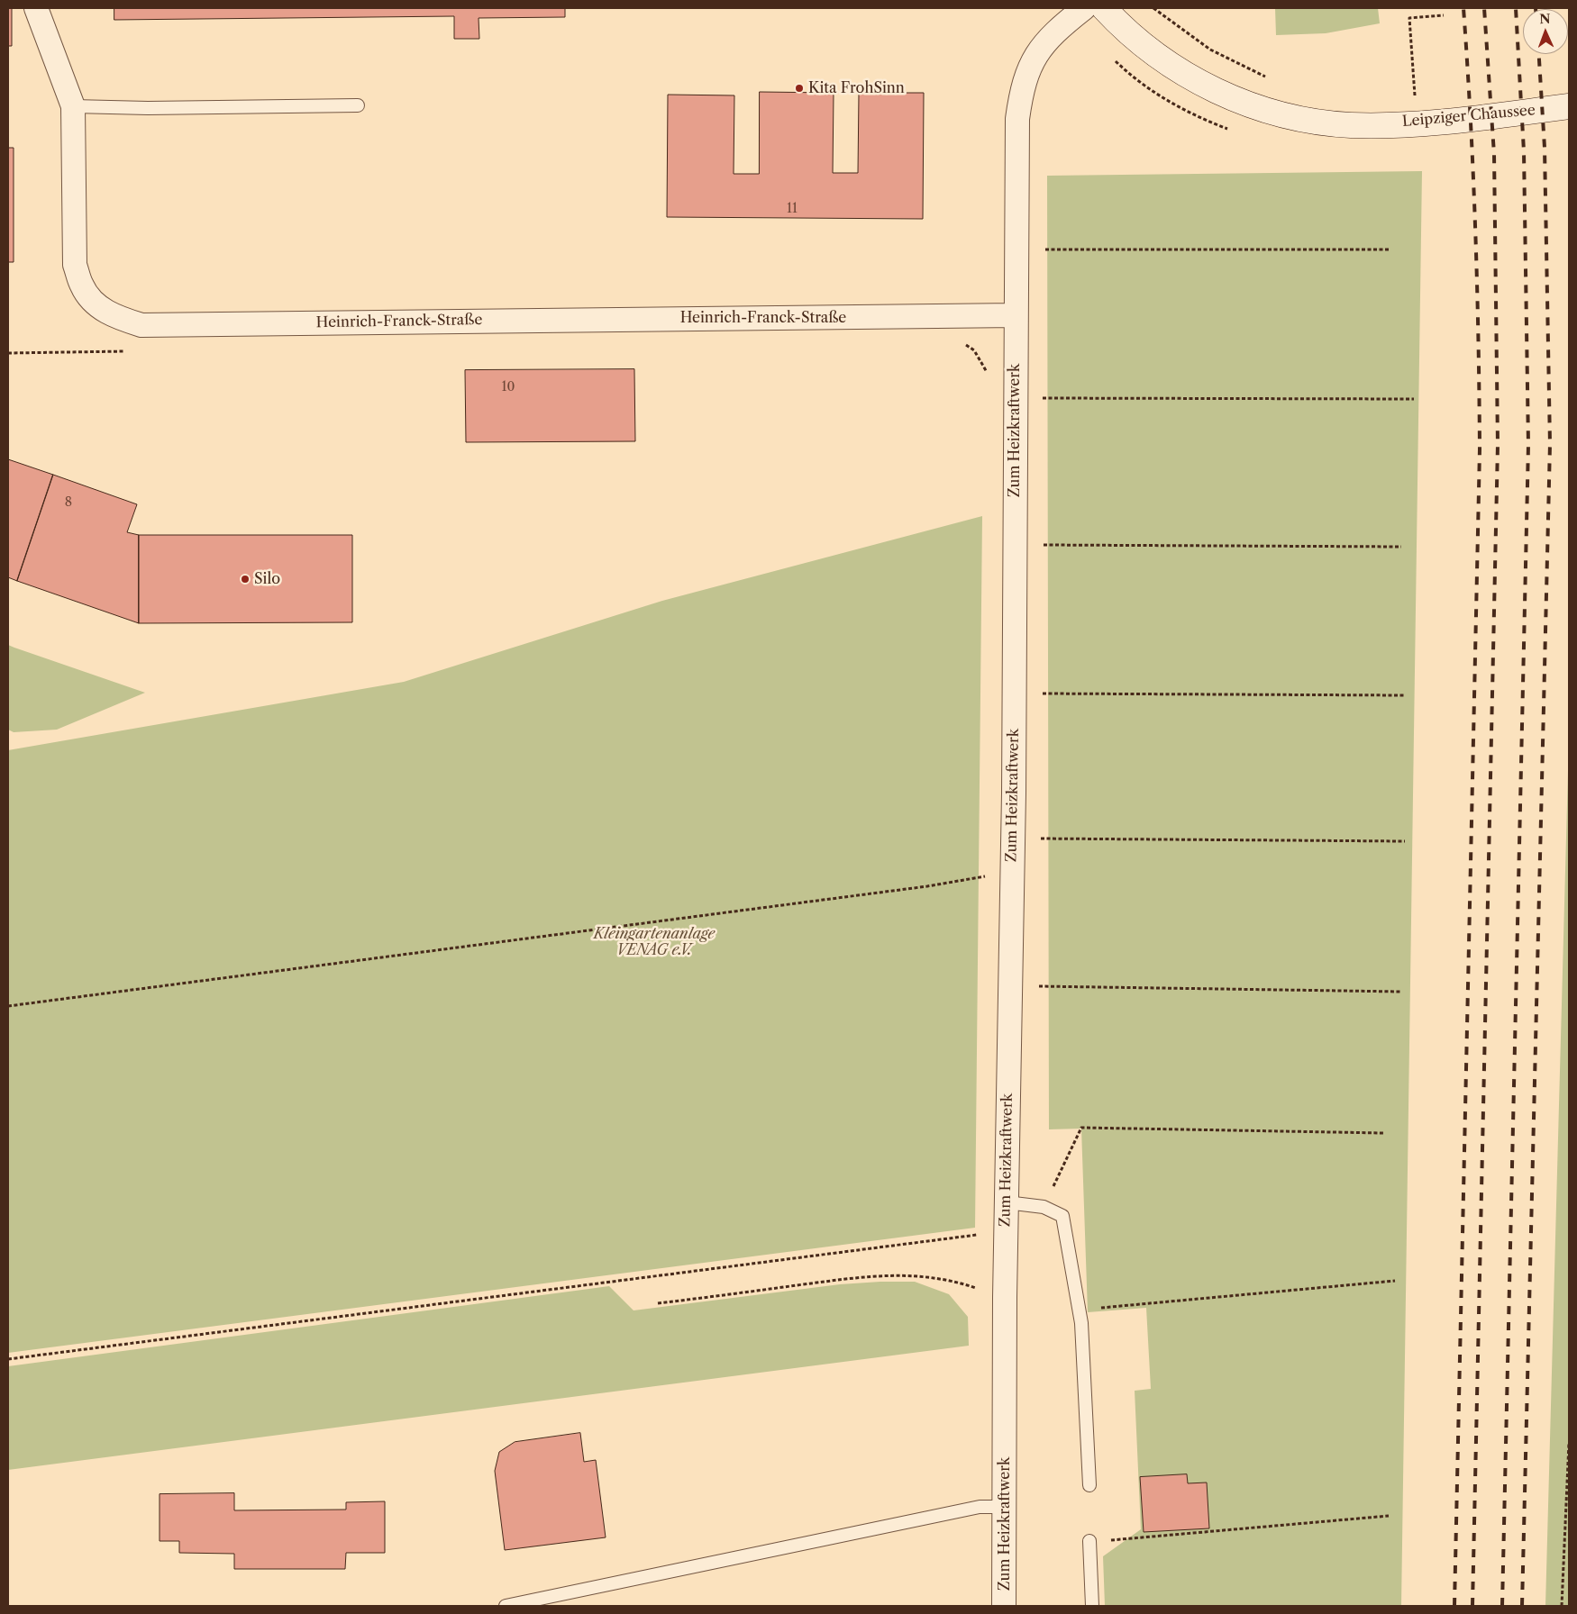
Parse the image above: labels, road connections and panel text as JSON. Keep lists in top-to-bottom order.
{
  "streets": {
    "main road": ["Leipziger Chaussee"],
    "street": ["Heinrich-Franck-Straße", "Zum Heizkraftwerk"]
  },
  "crossings": [
    ["Heinrich-Franck-Straße", "Zum Heizkraftwerk"]
  ],
  "parks": ["Kleingartenanlage VENAG e.V."],
  "places": ["Kita FrohSinn", "Silo"],
  "house_numbers": ["11", "10", "8"],
  "north": "top"
}
